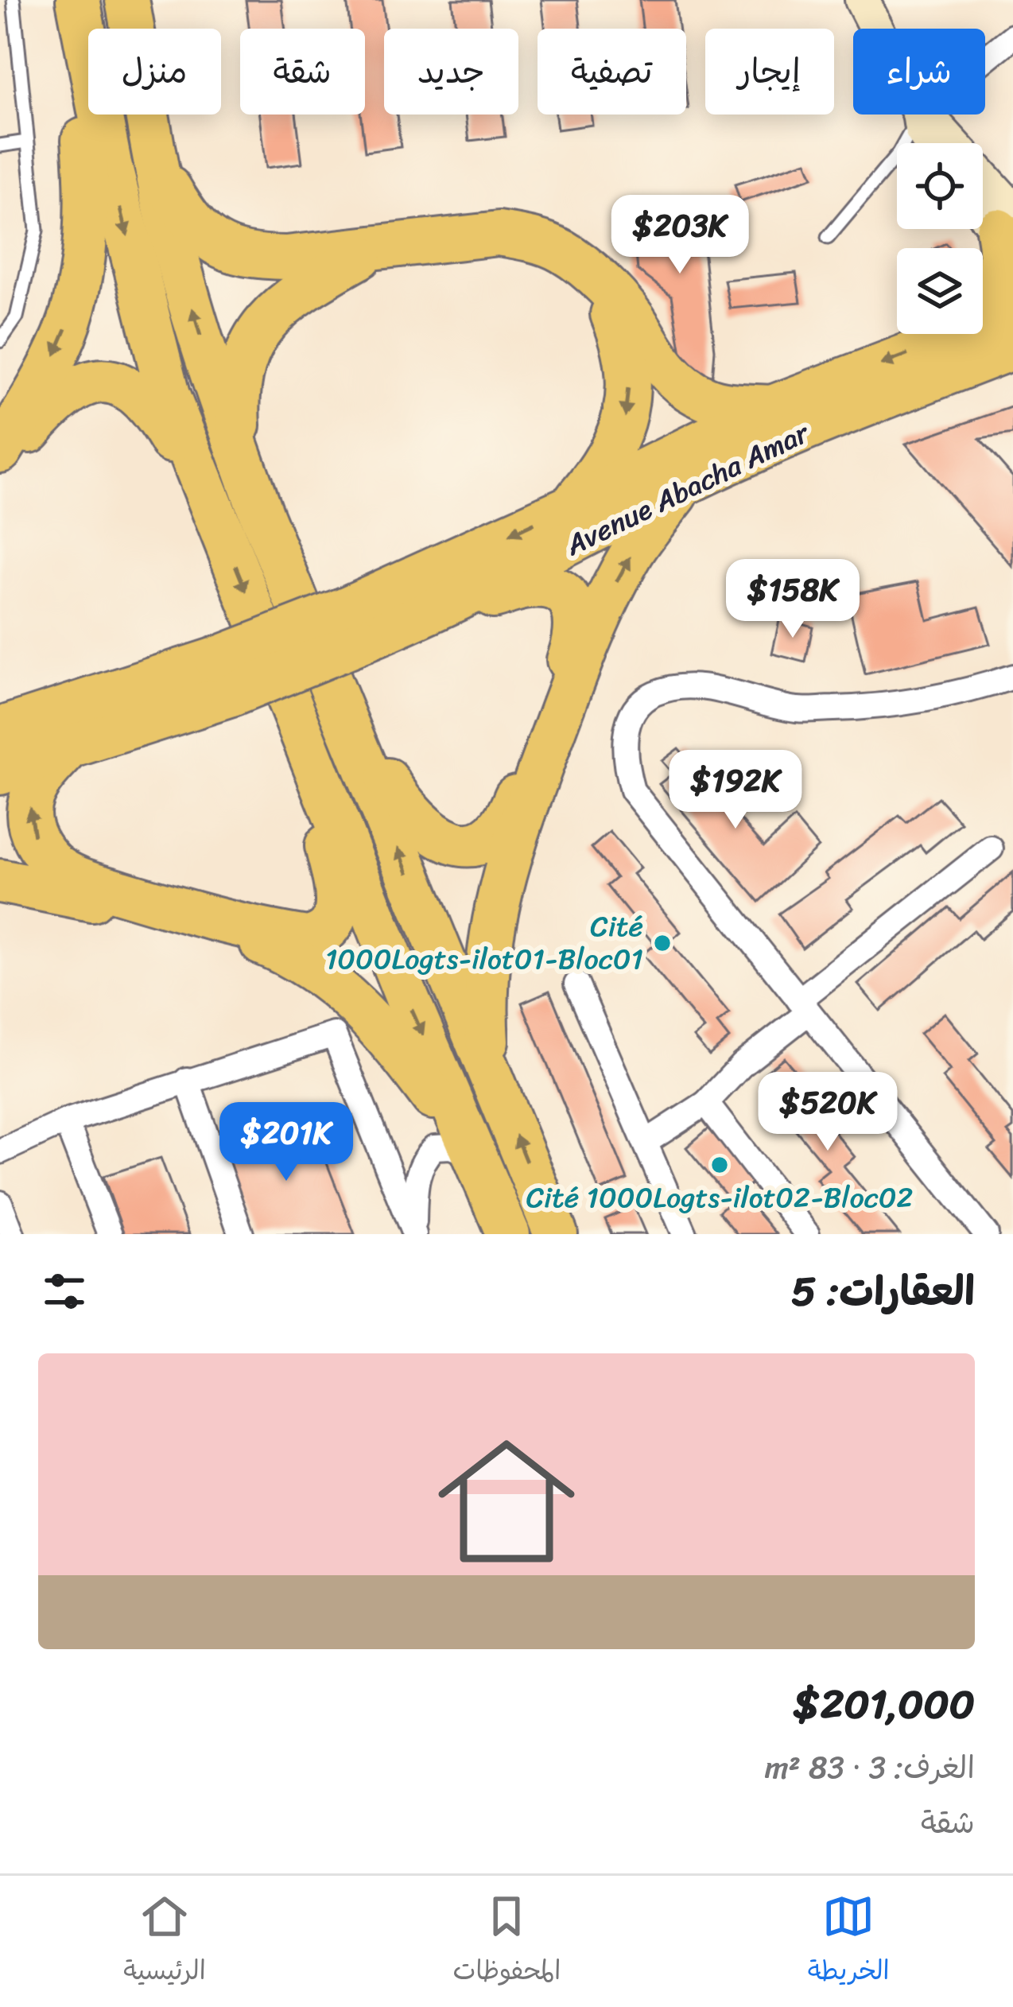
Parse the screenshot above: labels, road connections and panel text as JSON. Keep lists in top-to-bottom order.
{
  "streets": {
    "highway": ["Avenue Abacha Amar"]
  },
  "places": ["Cité 1000Logts-ilot01-Bloc01", "Cité 1000Logts-ilot02-Bloc02"],
  "page": {
    "chip": [
      "شراء",
      "إيجار",
      "تصفية",
      "جديد",
      "شقة",
      "منزل"
    ],
    "price": [
      "$203K",
      "$158K",
      "$192K",
      "$520K",
      "$201K"
    ],
    "heading": "العقارات: 5",
    "list": [
      {
        "name": "$201,000",
        "note": "الغرف: 3 · 83 m² · شقة"
      }
    ],
    "tabs": ["الخريطة", "المحفوظات", "الرئيسية"]
  }
}
